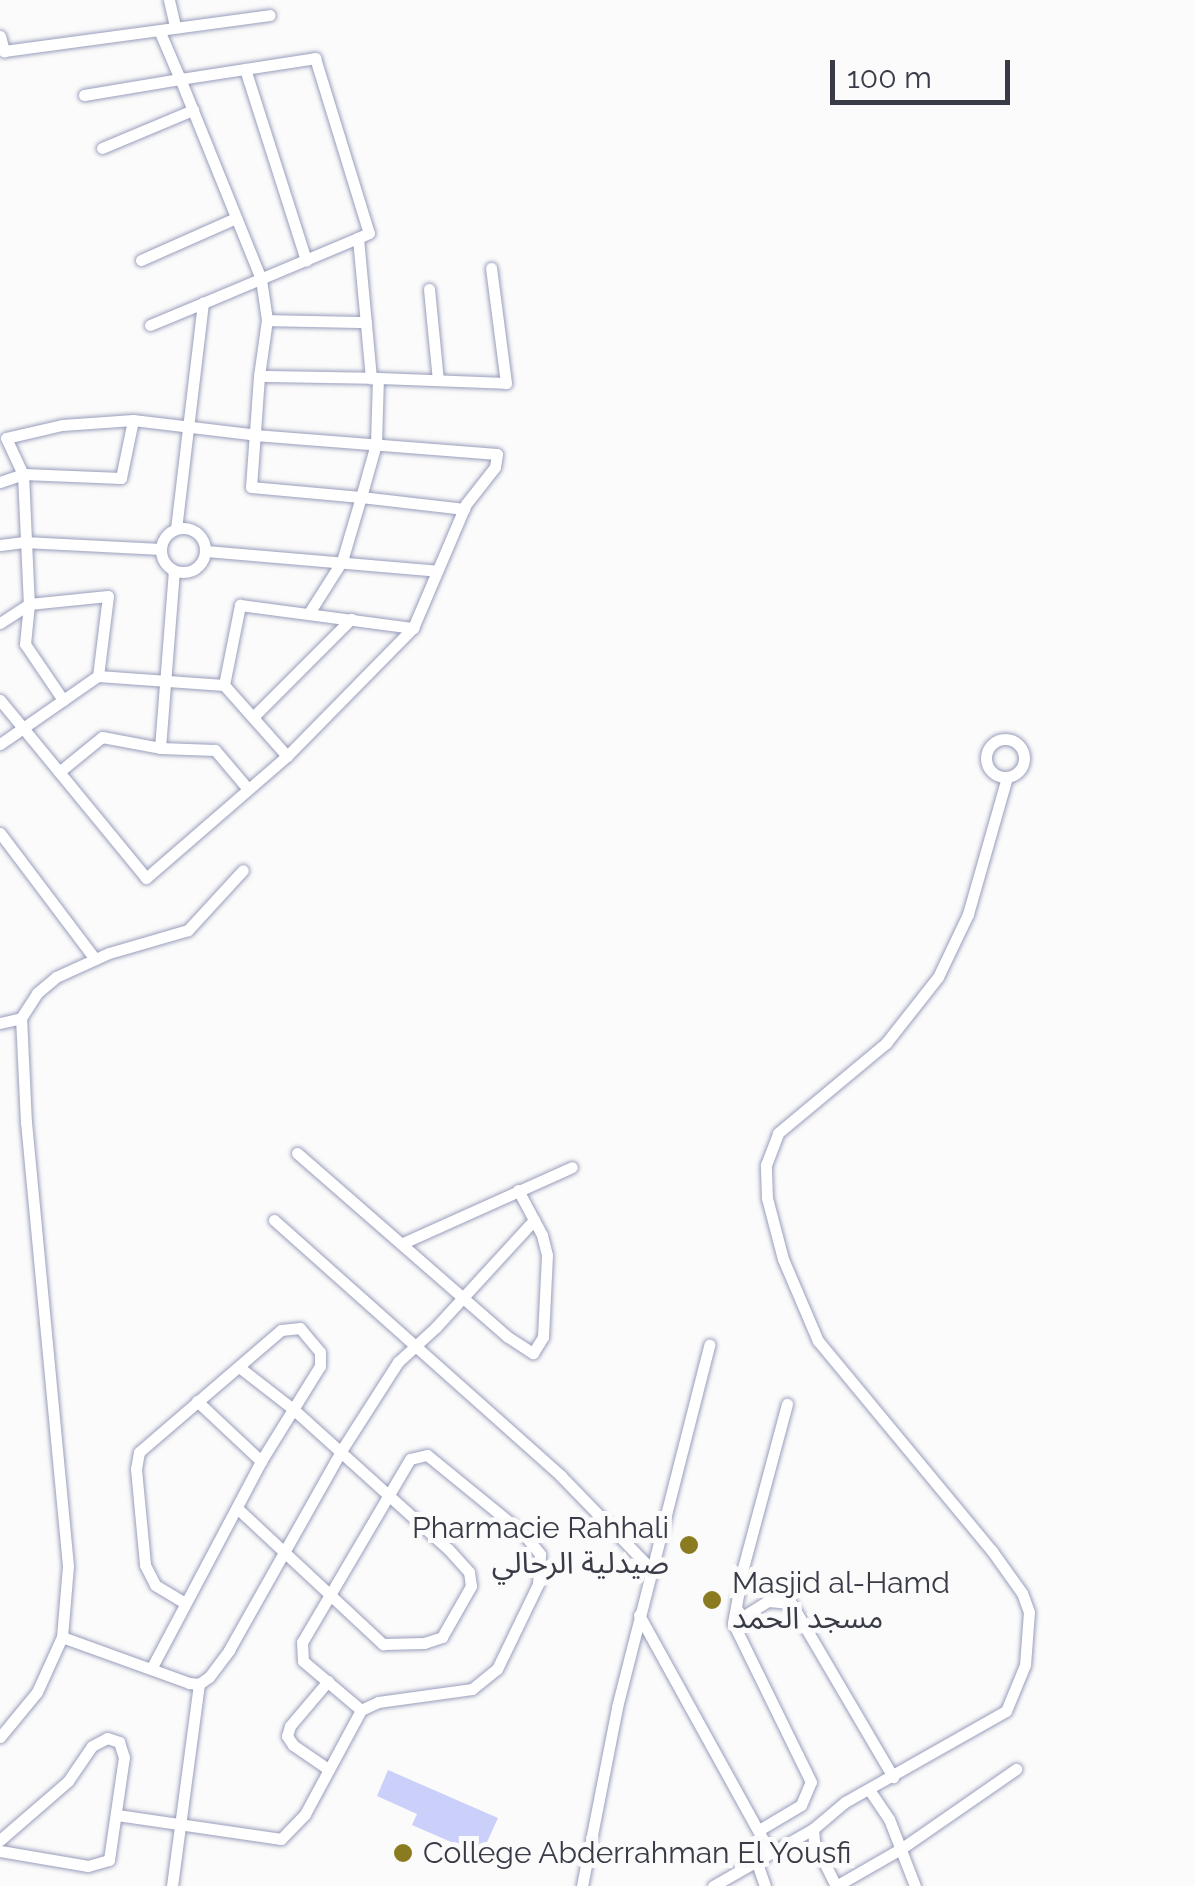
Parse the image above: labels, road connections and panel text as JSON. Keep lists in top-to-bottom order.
{
  "places": ["Pharmacie Rahhali صيدلية الرحالي", "Masjid al-Hamd مسجد الحمد", "College Abderrahman El Yousfi"],
  "scale_bar": "100 m"
}
